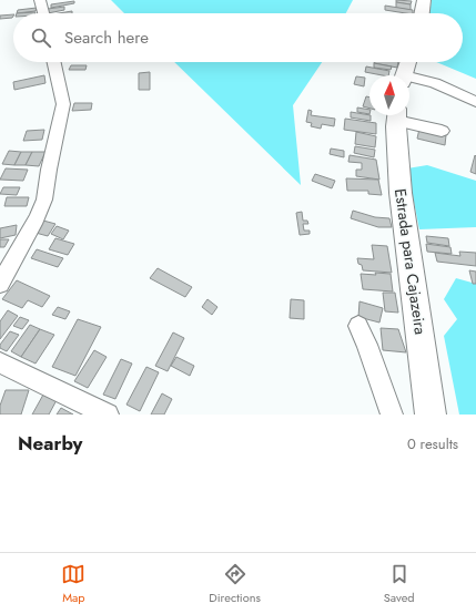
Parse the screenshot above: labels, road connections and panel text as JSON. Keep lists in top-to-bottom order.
{
  "streets": {
    "main road": ["Estrada para Cajazeira"]
  },
  "north": "top",
  "page": {
    "search": "Search here",
    "heading": ["Nearby", "0 results"],
    "nav": ["Map", "Directions", "Saved"]
  }
}
